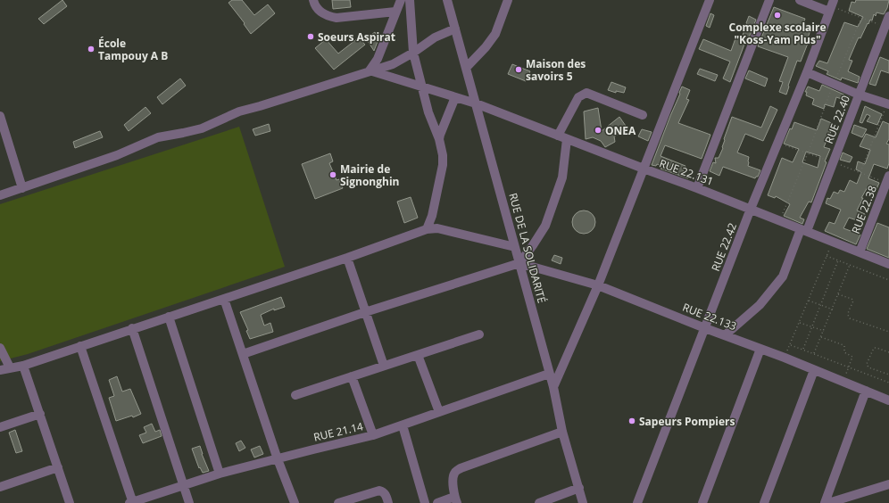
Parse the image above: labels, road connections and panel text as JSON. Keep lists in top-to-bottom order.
{
  "streets": {
    "street": [
      "RUE 22.40",
      "RUE 22.131",
      "RUE 22.38",
      "RUE 22.42",
      "RUE DE LA SOLIDARITÉ",
      "RUE 22.133",
      "RUE 21.14"
    ]
  },
  "crossings": [
    ["RUE 22.40", "RUE 22.131"],
    ["RUE 22.40", "RUE 22.133"],
    ["RUE 22.131", "RUE 22.38"],
    ["RUE 22.131", "RUE 22.42"],
    ["RUE 22.131", "RUE DE LA SOLIDARITÉ"],
    ["RUE 22.42", "RUE 22.133"],
    ["RUE DE LA SOLIDARITÉ", "RUE 22.133"],
    ["RUE DE LA SOLIDARITÉ", "RUE 21.14"]
  ],
  "places": [
    "Complexe scolaire \"Koss-Yam Plus\"",
    "Soeurs Aspirat",
    "École Tampouy A B",
    "Maison des savoirs 5",
    "ONEA",
    "Mairie de Signonghin",
    "Sapeurs Pompiers"
  ]
}
